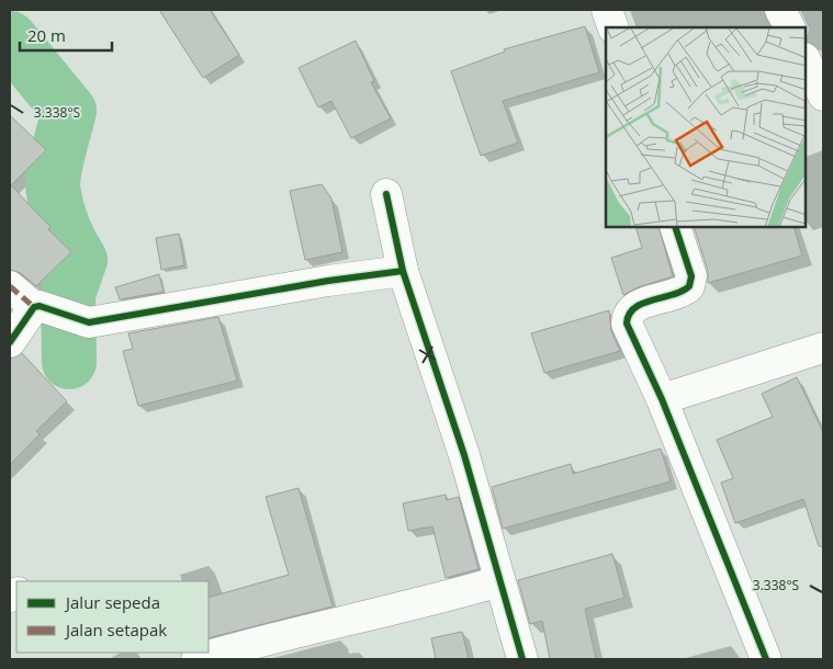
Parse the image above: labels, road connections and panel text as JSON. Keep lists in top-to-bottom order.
{
  "legend": ["Jalur sepeda", "Jalan setapak"],
  "scale_bar": "20 m",
  "coordinates": ["3.338°S"]
}
